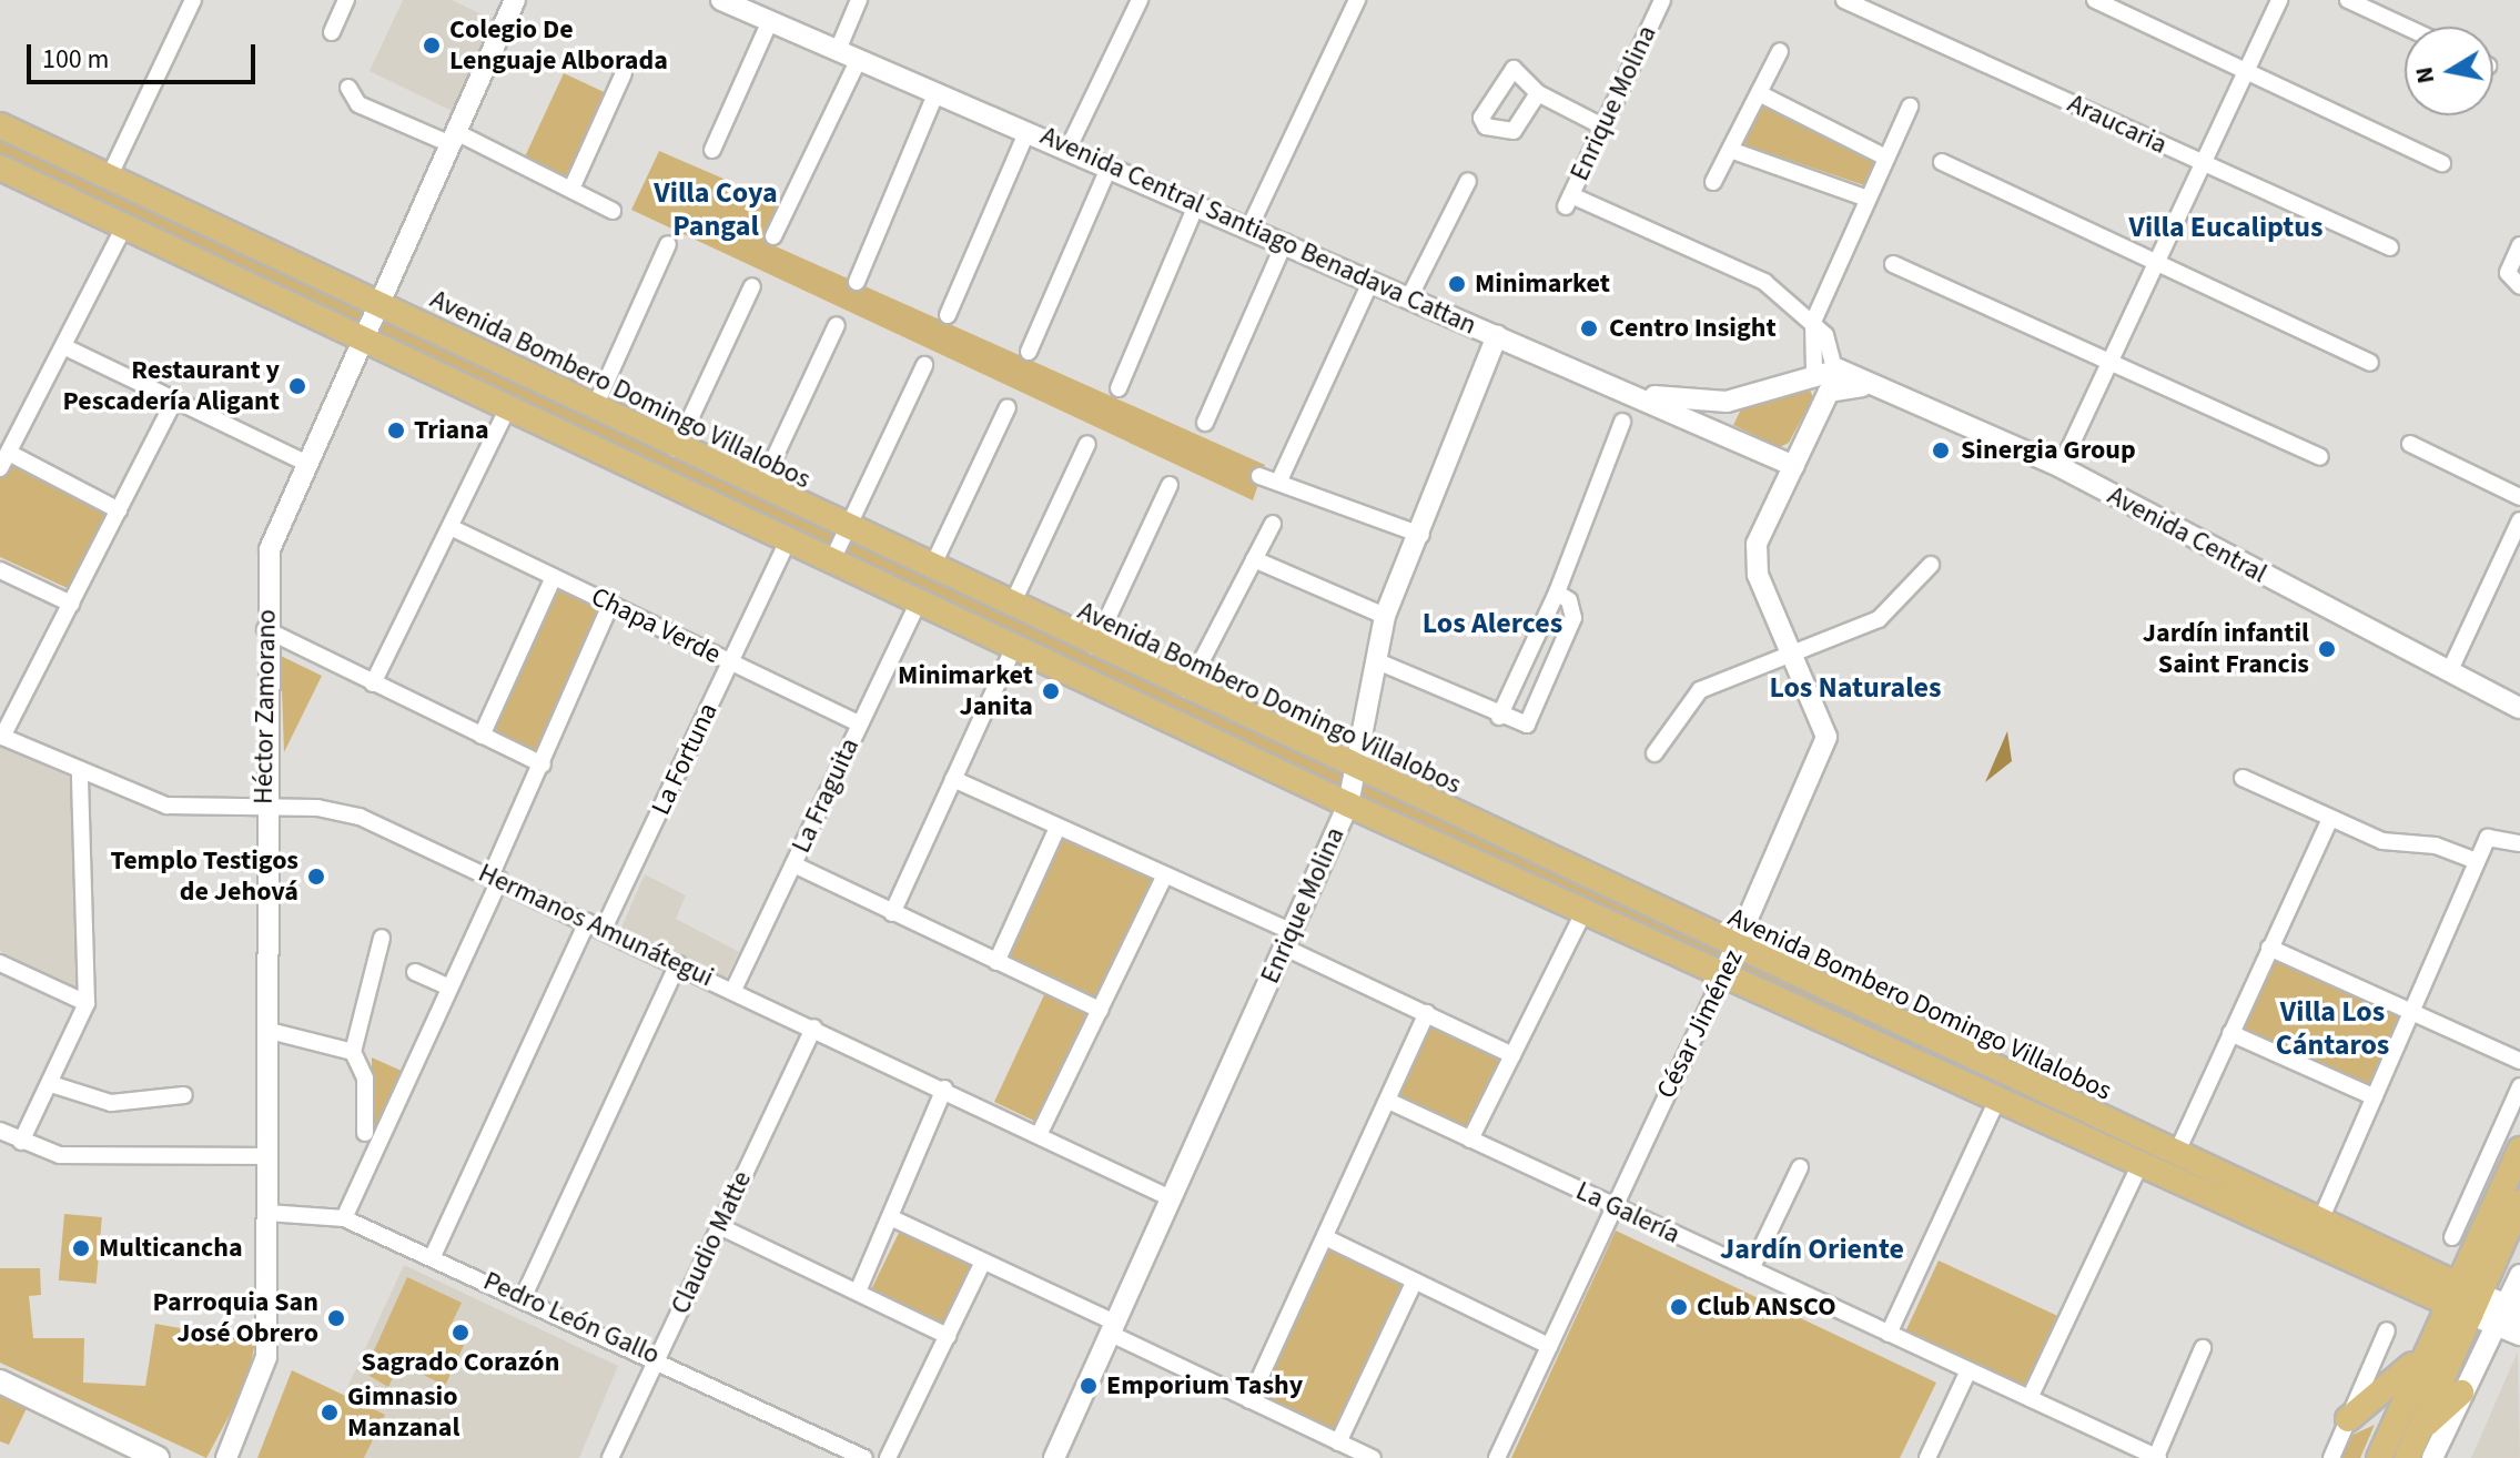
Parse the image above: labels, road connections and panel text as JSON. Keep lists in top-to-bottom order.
{
  "streets": {
    "main road": ["Avenida Bombero Domingo Villalobos"],
    "street": [
      "Enrique Molina",
      "Araucaria",
      "Avenida Central Santiago Benadava Cattan",
      "Avenida Central",
      "Chapa Verde",
      "Héctor Zamorano",
      "La Fortuna",
      "La Fraguita",
      "Hermanos Amunátegui",
      "César Jiménez",
      "La Galería",
      "Claudio Matte",
      "Pedro León Gallo"
    ]
  },
  "crossings": [
    ["Enrique Molina", "Avenida Central Santiago Benadava Cattan"],
    ["Enrique Molina", "Avenida Bombero Domingo Villalobos"],
    ["Enrique Molina", "Hermanos Amunátegui"],
    ["Avenida Central Santiago Benadava Cattan", "César Jiménez"],
    ["Avenida Bombero Domingo Villalobos", "Héctor Zamorano"],
    ["Avenida Bombero Domingo Villalobos", "La Fortuna"],
    ["Avenida Bombero Domingo Villalobos", "La Fraguita"],
    ["Avenida Bombero Domingo Villalobos", "César Jiménez"],
    ["Avenida Central", "César Jiménez"],
    ["Chapa Verde", "La Fortuna"],
    ["Chapa Verde", "La Fraguita"],
    ["Héctor Zamorano", "Hermanos Amunátegui"],
    ["Héctor Zamorano", "Pedro León Gallo"],
    ["La Fortuna", "Hermanos Amunátegui"],
    ["La Fraguita", "Hermanos Amunátegui"],
    ["Hermanos Amunátegui", "Claudio Matte"],
    ["César Jiménez", "La Galería"],
    ["Claudio Matte", "Pedro León Gallo"]
  ],
  "districts": [
    "Villa Coya Pangal",
    "Villa Eucaliptus",
    "Los Alerces",
    "Los Naturales",
    "Villa Los Cántaros",
    "Jardín Oriente"
  ],
  "places": [
    "Colegio De Lenguaje Alborada",
    "Minimarket",
    "Centro Insight",
    "Restaurant y Pescadería Aligant",
    "Triana",
    "Sinergia Group",
    "Jardín infantil Saint Francis",
    "Minimarket Janita",
    "Templo Testigos de Jehová",
    "Multicancha",
    "Club ANSCO",
    "Parroquia San José Obrero",
    "Sagrado Corazón",
    "Emporium Tashy",
    "Gimnasio Manzanal"
  ],
  "scale_bar": "100 m",
  "north": "left"
}
